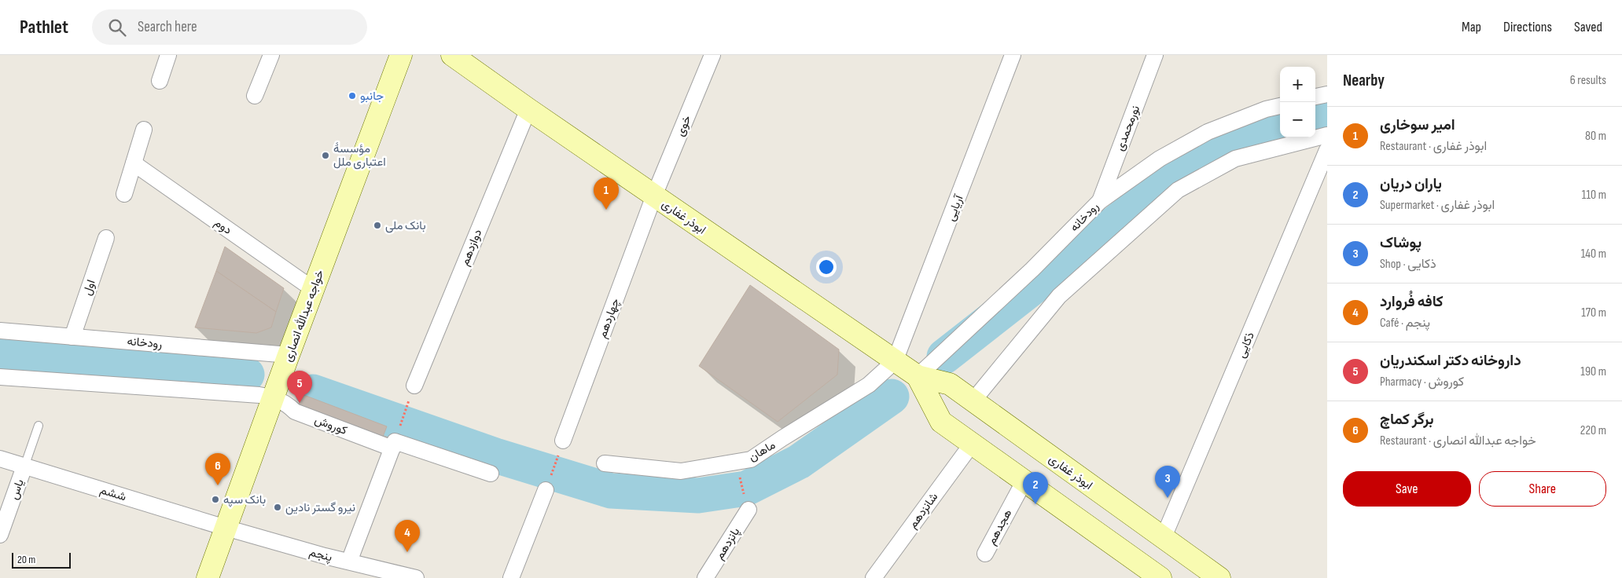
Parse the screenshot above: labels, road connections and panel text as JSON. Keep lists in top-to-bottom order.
{
  "streets": {
    "main road": ["ابوذر غفاری", "خواجه عبدالله انصاری"],
    "street": [
      "خوی",
      "نورمحمدی",
      "آریایی",
      "رودخانه",
      "دوم",
      "دوازدهم",
      "اول",
      "چهاردهم",
      "ذکایی",
      "کوروش",
      "ماهان",
      "یاس",
      "ششم",
      "شانزدهم",
      "هجدهم",
      "پانزدهم",
      "پنجم"
    ]
  },
  "crossings": [
    ["خوی", "ابوذر غفاری"],
    ["خوی", "چهاردهم"],
    ["نورمحمدی", "رودخانه"],
    ["آریایی", "ابوذر غفاری"],
    ["آریایی", "ماهان"],
    ["ابوذر غفاری", "رودخانه"],
    ["ابوذر غفاری", "دوازدهم"],
    ["ابوذر غفاری", "چهاردهم"],
    ["ابوذر غفاری", "ذکایی"],
    ["ابوذر غفاری", "ماهان"],
    ["ابوذر غفاری", "شانزدهم"],
    ["ابوذر غفاری", "هجدهم"],
    ["رودخانه", "اول"],
    ["رودخانه", "خواجه عبدالله انصاری"],
    ["دوم", "خواجه عبدالله انصاری"],
    ["خواجه عبدالله انصاری", "کوروش"],
    ["خواجه عبدالله انصاری", "ششم"],
    ["خواجه عبدالله انصاری", "پنجم"],
    ["یاس", "ششم"],
    ["ششم", "پنجم"]
  ],
  "places": [
    "جانبو",
    "مؤسسهٔ اعتباری ملل",
    "بانک ملی",
    "بانک سپه",
    "نیرو گستر نادین"
  ],
  "scale_bar": "20 m",
  "page": {
    "header": "Pathlet",
    "search": "Search here",
    "nav": ["Map", "Directions", "Saved"],
    "heading": ["Nearby", "6 results"],
    "map_buttons": ["+", "−"],
    "list": [
      {
        "mark": "1",
        "name": "امیر سوخاری",
        "note": "Restaurant · ابوذر غفاری",
        "value": "80 m"
      },
      {
        "mark": "2",
        "name": "یاران دریان",
        "note": "Supermarket · ابوذر غفاری",
        "value": "110 m"
      },
      {
        "mark": "3",
        "name": "پوشاک",
        "note": "Shop · ذکایی",
        "value": "140 m"
      },
      {
        "mark": "4",
        "name": "کافه فُروارد",
        "note": "Café · پنجم",
        "value": "170 m"
      },
      {
        "mark": "5",
        "name": "داروخانه دکتر اسکندریان",
        "note": "Pharmacy · کوروش",
        "value": "190 m"
      },
      {
        "mark": "6",
        "name": "برگر کماچ",
        "note": "Restaurant · خواجه عبدالله انصاری",
        "value": "220 m"
      }
    ],
    "pins": [
      "1",
      "5",
      "6",
      "3",
      "2",
      "4"
    ],
    "buttons": ["Save", "Share"],
    "scale": "20 m"
  }
}
